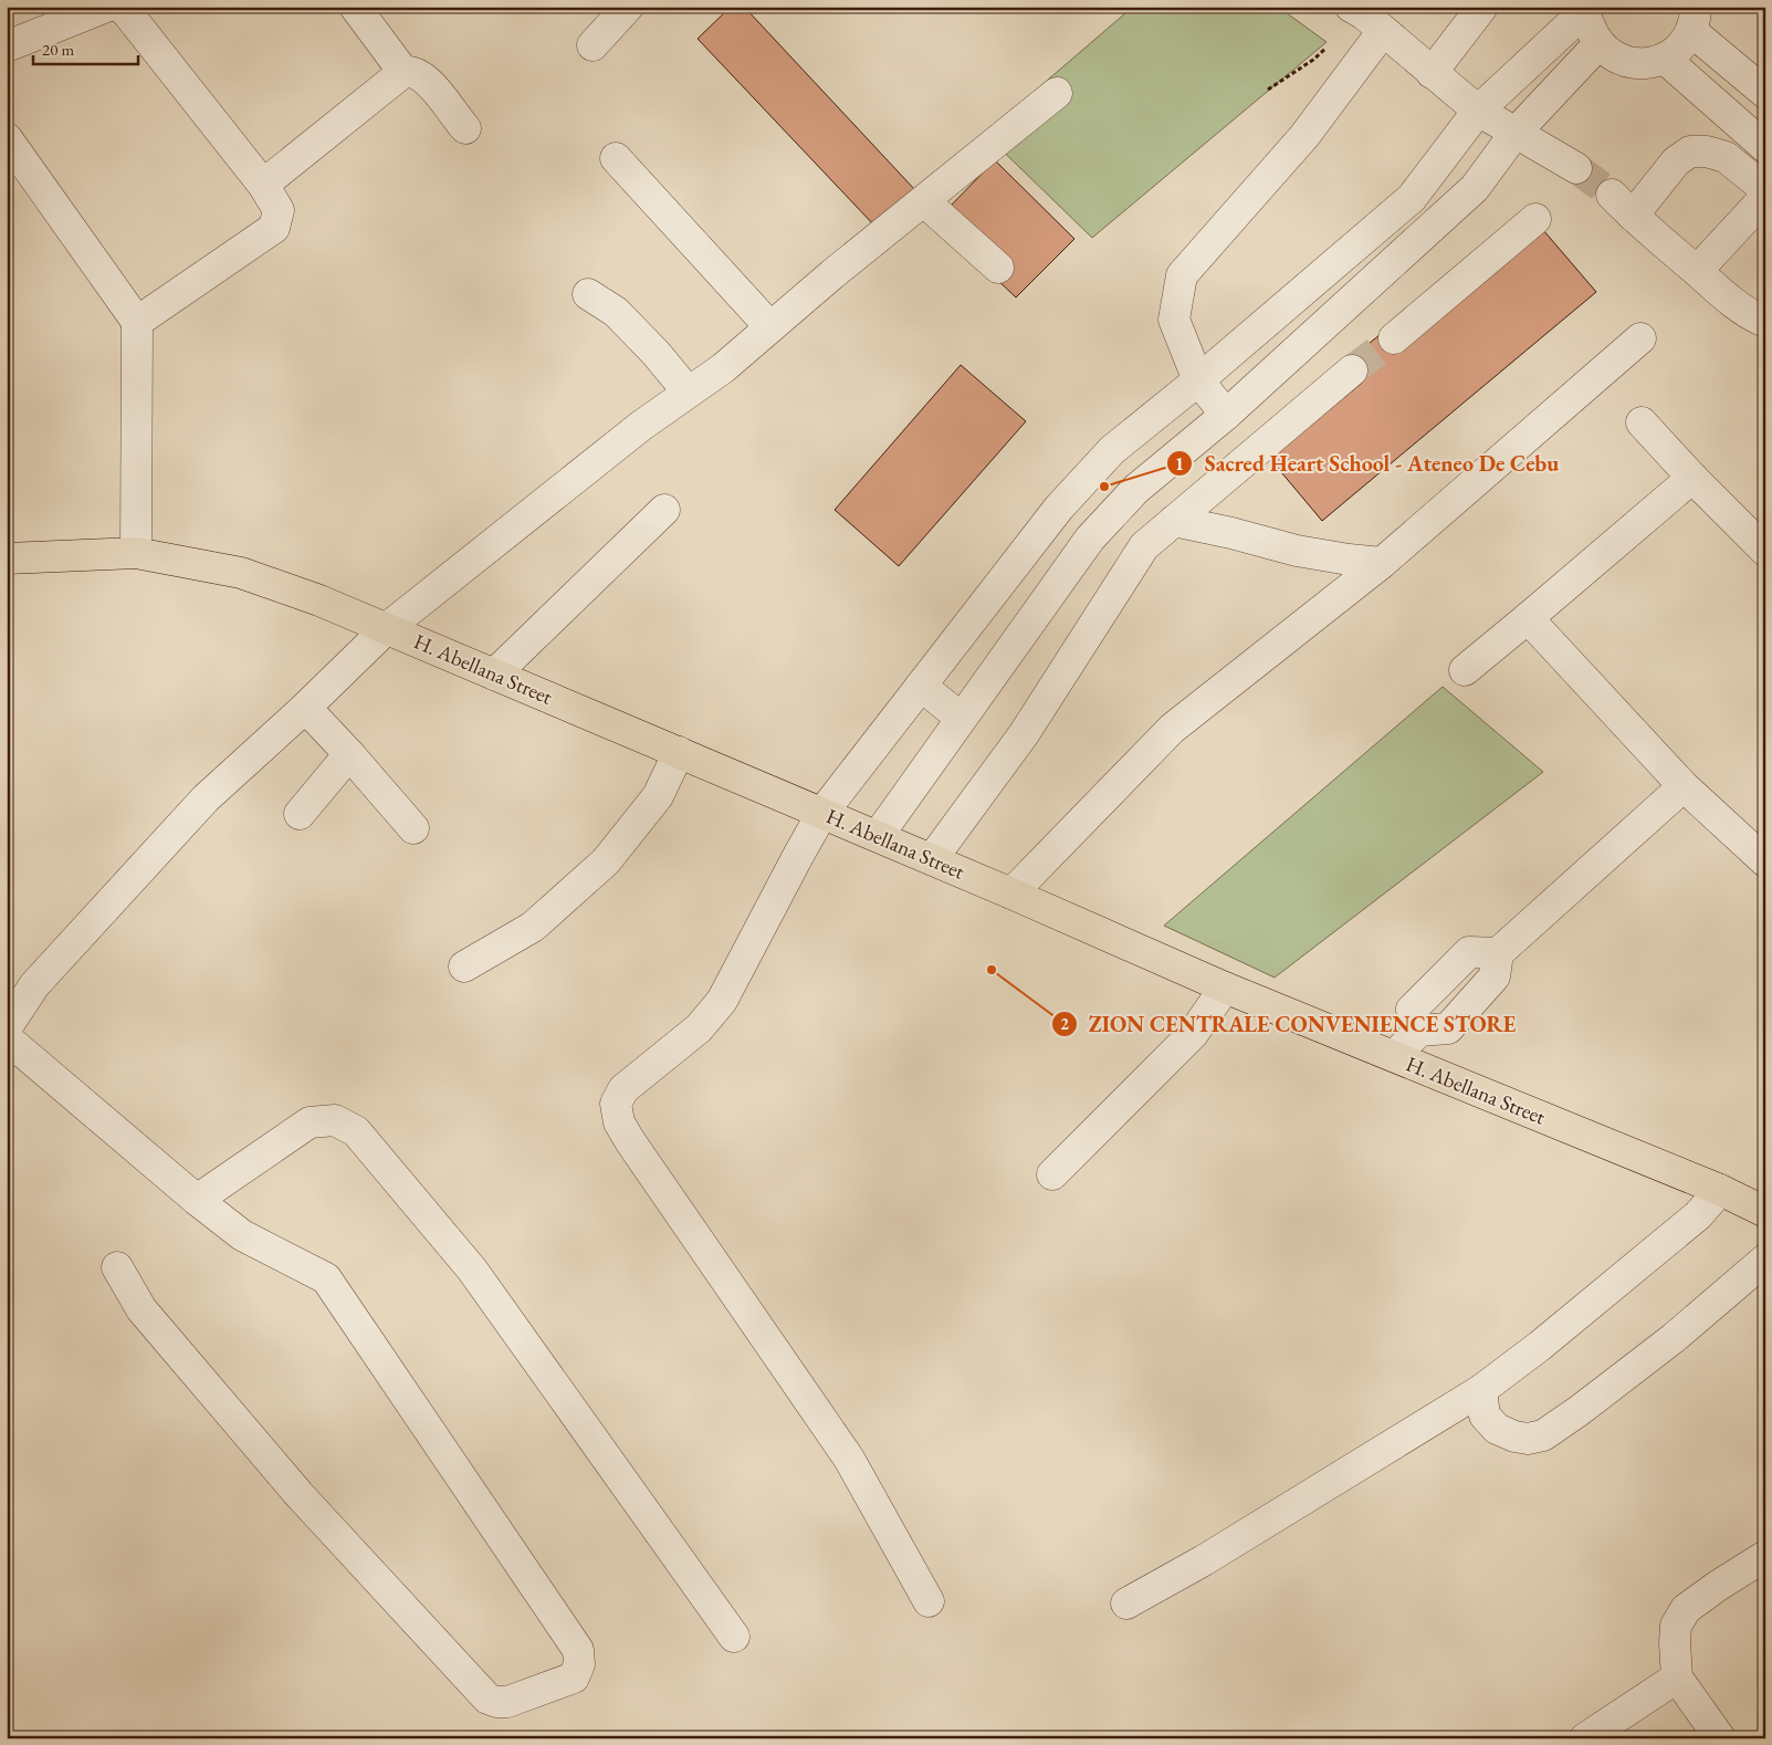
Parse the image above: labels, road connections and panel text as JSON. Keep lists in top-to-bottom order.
{
  "streets": {
    "main road": ["H. Abellana Street"]
  },
  "places": ["Sacred Heart School - Ateneo De Cebu", "ZION CENTRALE CONVENIENCE STORE"],
  "scale_bar": "20 m"
}
